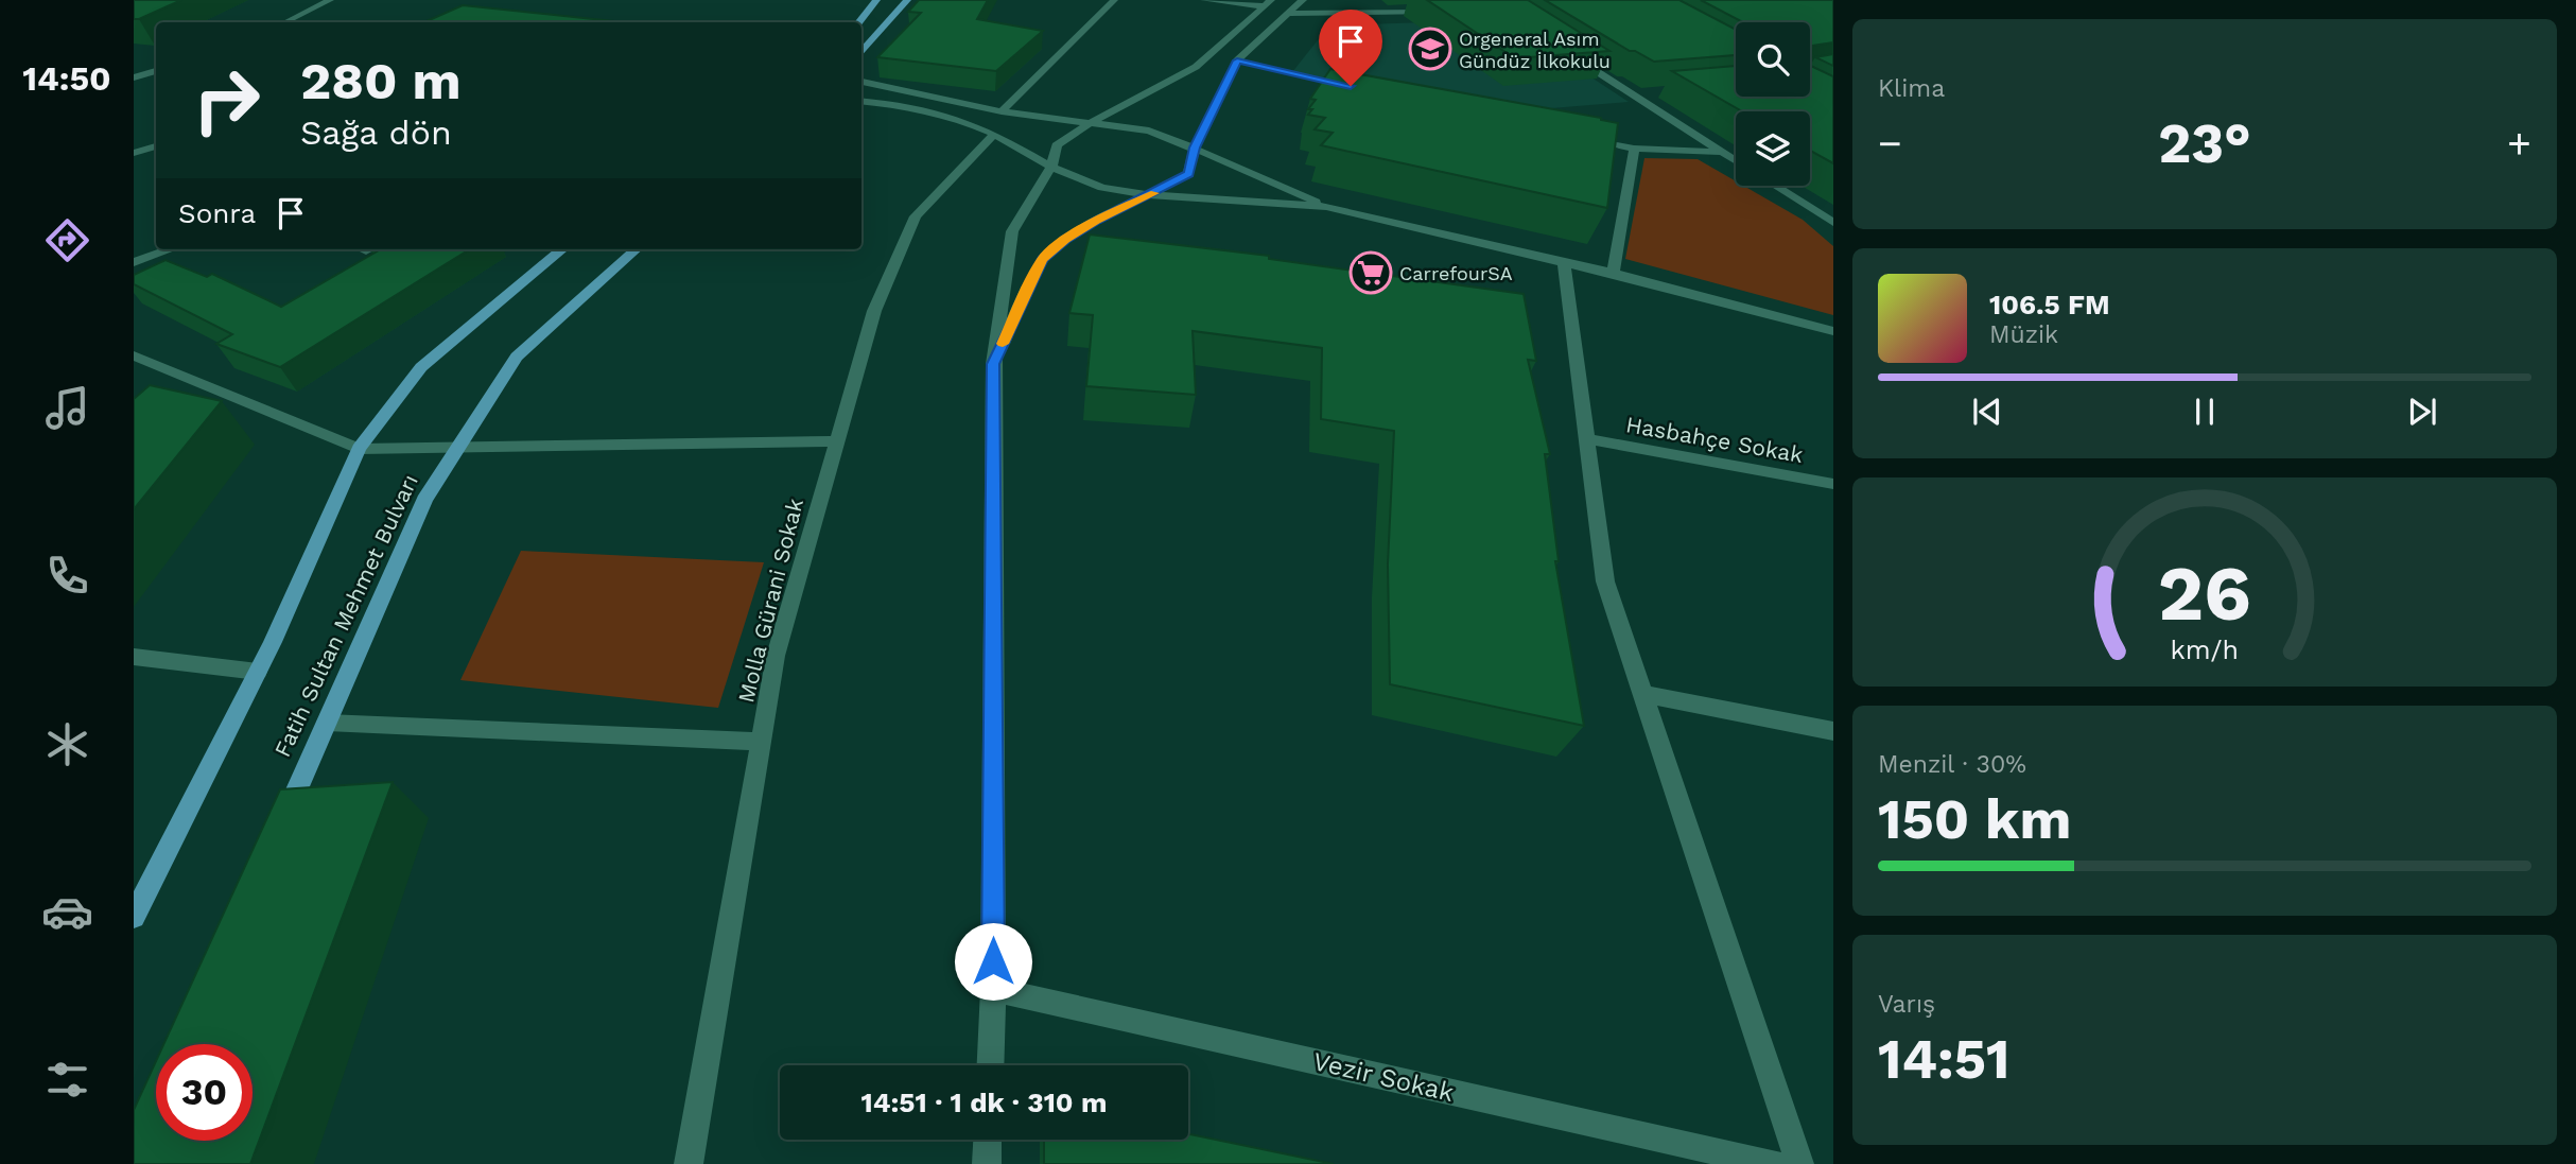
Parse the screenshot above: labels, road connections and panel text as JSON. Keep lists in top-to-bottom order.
{
  "streets": {
    "main road": ["Fatih Sultan Mehmet Bulvarı"],
    "street": ["Hasbahçe Sokak", "Molla Gürani Sokak", "Vezir Sokak"]
  },
  "places": {
    "school or university": ["Orgeneral Asım Gündüz İlkokulu"],
    "supermarket": ["CarrefourSA"]
  },
  "page": {
    "tabs": "14:50",
    "tile": [
      "Klima",
      ["Menzil · 30%", "150 km"],
      ["Varış", "14:51"]
    ],
    "turn": ["280 m", "Sağa dön"],
    "heat": ["−", "23°", "+"],
    "then": "Sonra",
    "song": ["106.5 FM", "Müzik"],
    "limit": "30",
    "trip": "14:51 · 1 dk · 310 m",
    "gauge": ["26", "km/h"]
  }
}
